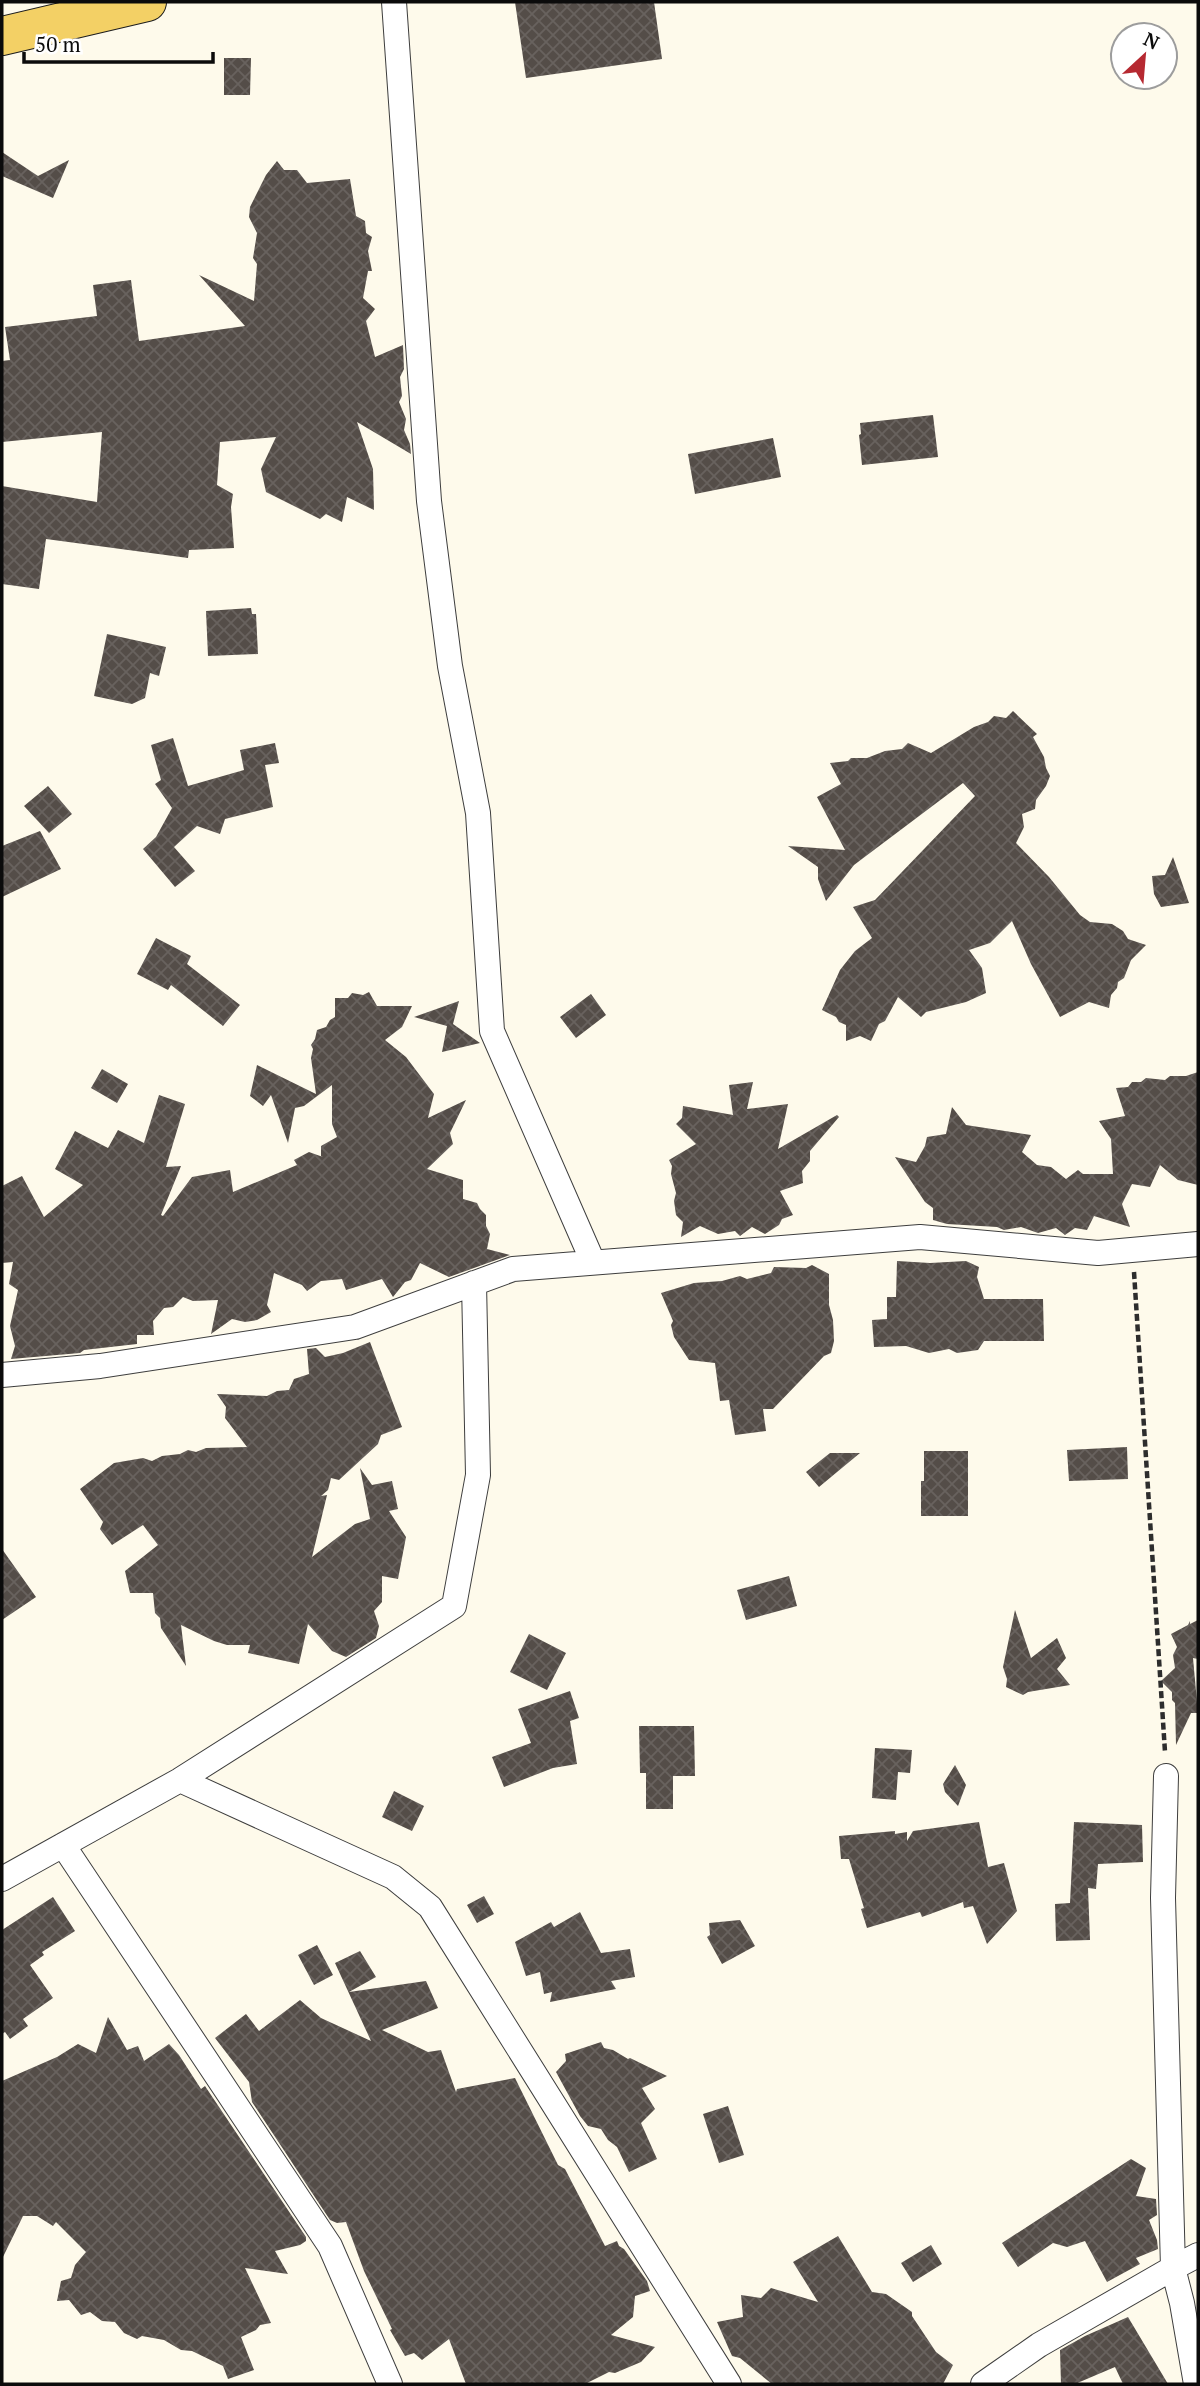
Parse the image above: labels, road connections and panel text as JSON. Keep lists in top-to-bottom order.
{
  "scale_bar": "50 m",
  "north": "top right"
}
